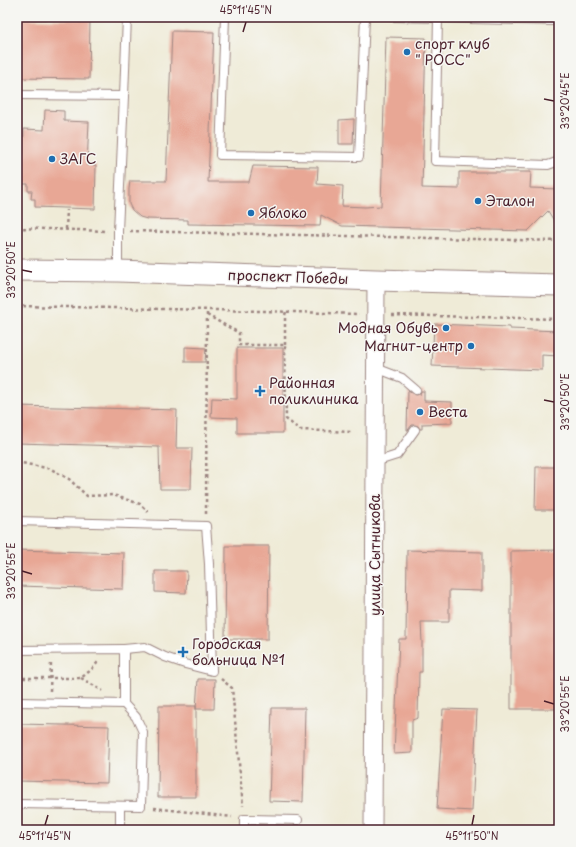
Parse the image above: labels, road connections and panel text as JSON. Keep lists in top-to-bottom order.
{
  "streets": {
    "street": ["проспект Победы", "улица Сытникова"]
  },
  "crossings": [
    ["проспект Победы", "улица Сытникова"]
  ],
  "places": {
    "other": [
      "спорт клуб \" РОСС\"",
      "ЗАГС",
      "Эталон",
      "Яблоко",
      "Модная Обувь",
      "Магнит-центр",
      "Веста"
    ],
    "health": ["Районная поликлиника", "Городская больница №1"]
  },
  "coordinates": [
    "45°11'45\"N",
    "33°20'45\"E",
    "33°20'50\"E",
    "33°20'55\"E",
    "45°11'50\"N"
  ]
}
